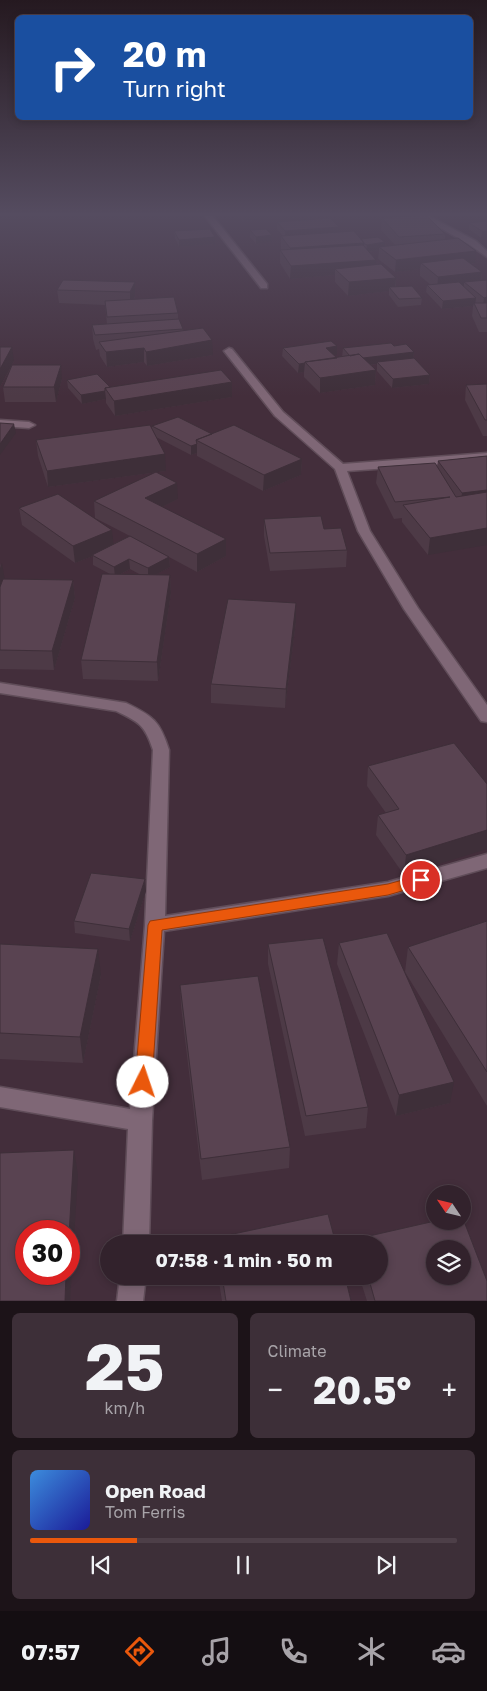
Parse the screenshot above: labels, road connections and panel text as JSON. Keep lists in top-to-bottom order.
{
  "north": "top left",
  "page": {
    "turn": ["20 m", "Turn right"],
    "limit": "30",
    "trip": "07:58 · 1 min · 50 m",
    "tile": [
      ["25", "km/h"],
      "Climate"
    ],
    "heat": ["−", "20.5°", "+"],
    "song": ["Open Road", "Tom Ferris"],
    "tabs": "07:57"
  }
}
